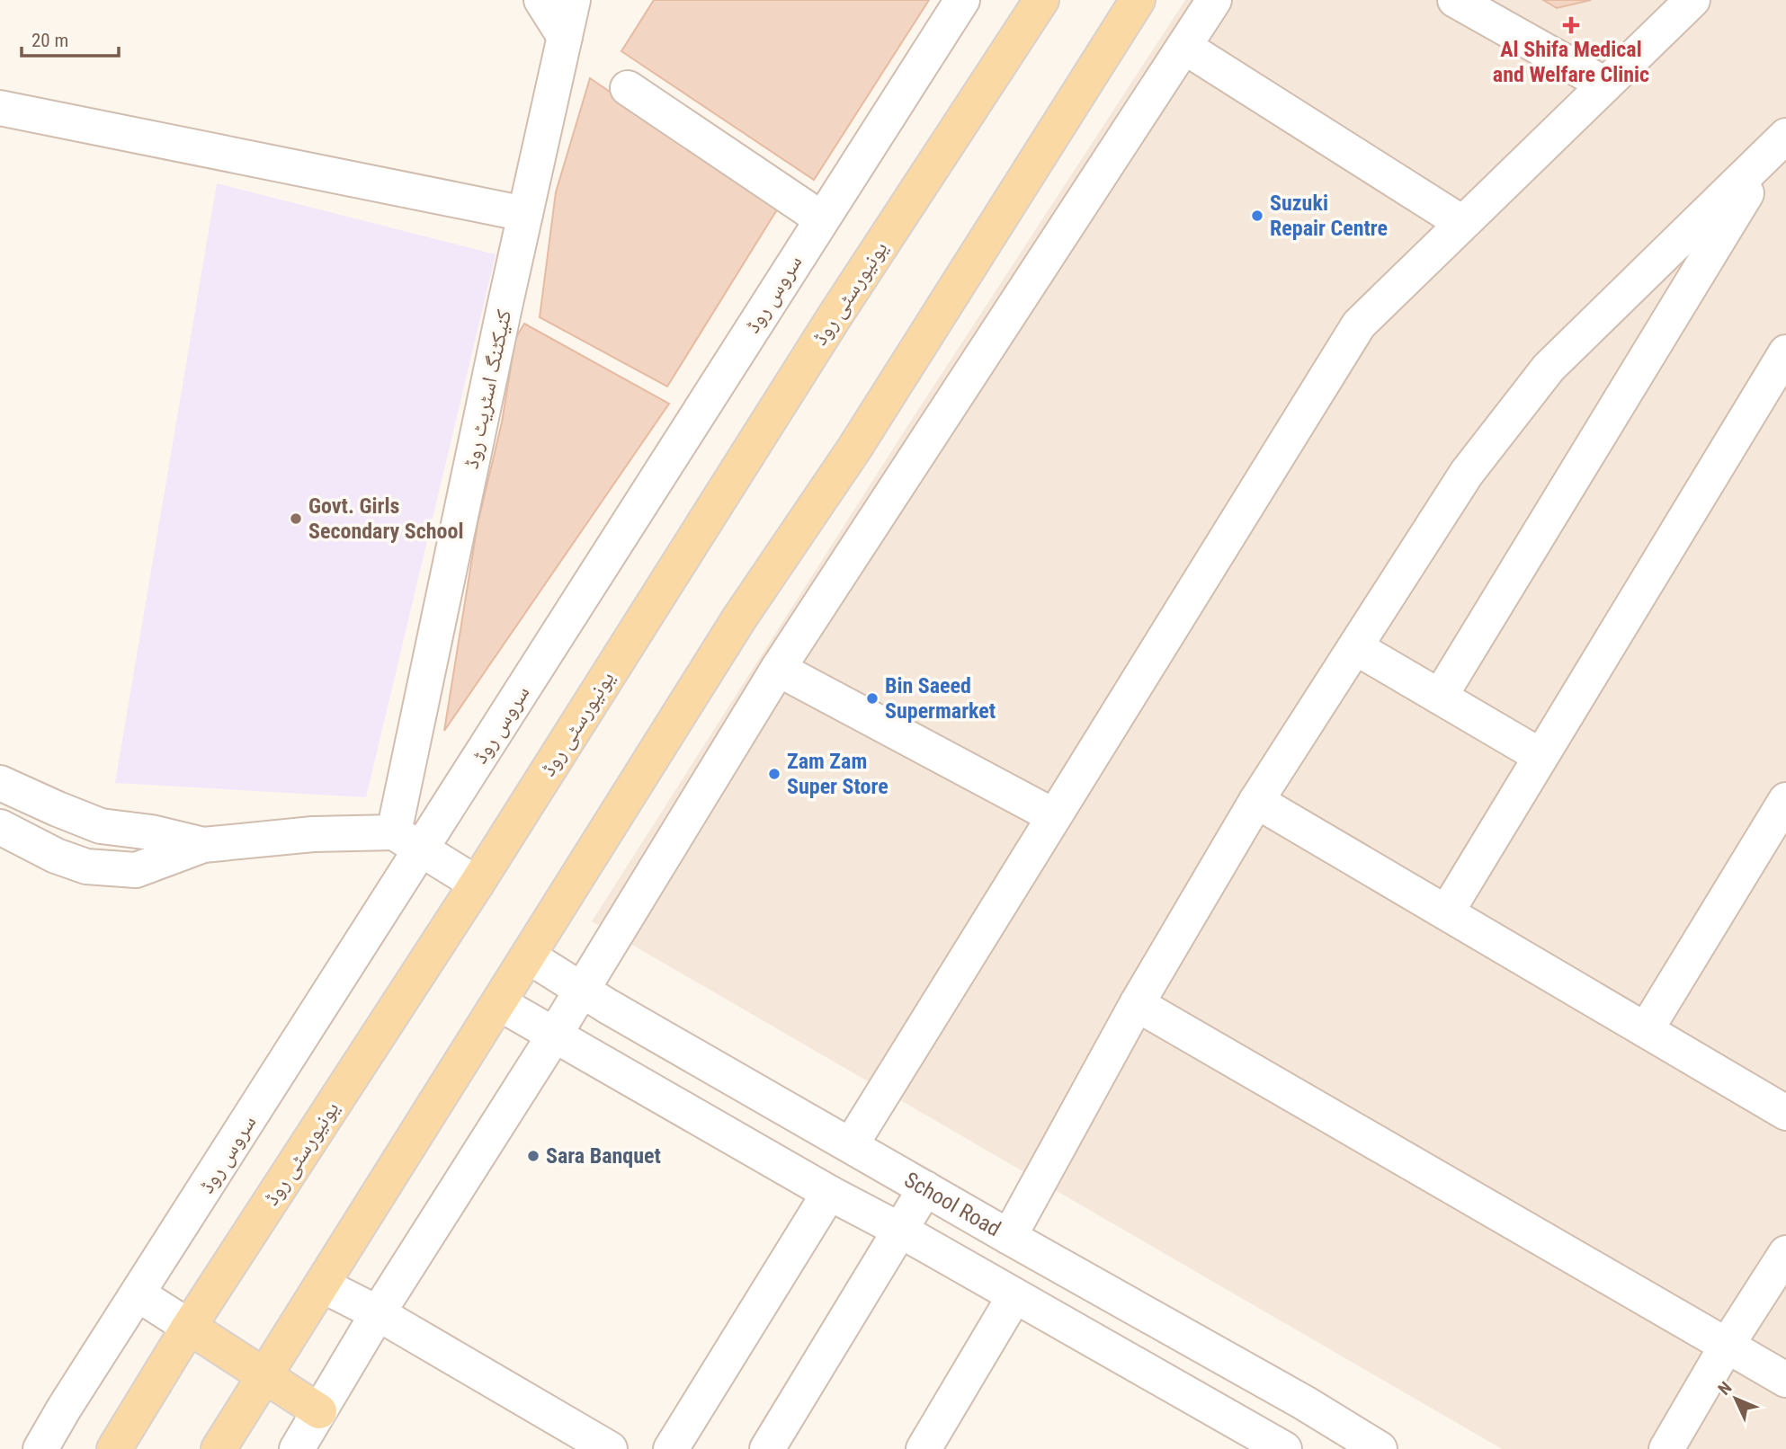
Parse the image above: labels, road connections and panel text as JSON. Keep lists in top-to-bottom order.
{
  "streets": {
    "main road": ["یونیورسٹی روڈ"],
    "street": ["سروس روڈ", "کنیکٹنگ اسٹریٹ روڈ", "School Road"]
  },
  "crossings": [
    ["سروس روڈ", "کنیکٹنگ اسٹریٹ روڈ"]
  ],
  "places": {
    "health": ["Al Shifa Medical and Welfare Clinic"],
    "other": [
      "Suzuki Repair Centre",
      "Govt. Girls Secondary School",
      "Bin Saeed Supermarket",
      "Zam Zam Super Store",
      "Sara Banquet"
    ]
  },
  "scale_bar": "20 m",
  "north": "top left"
}
